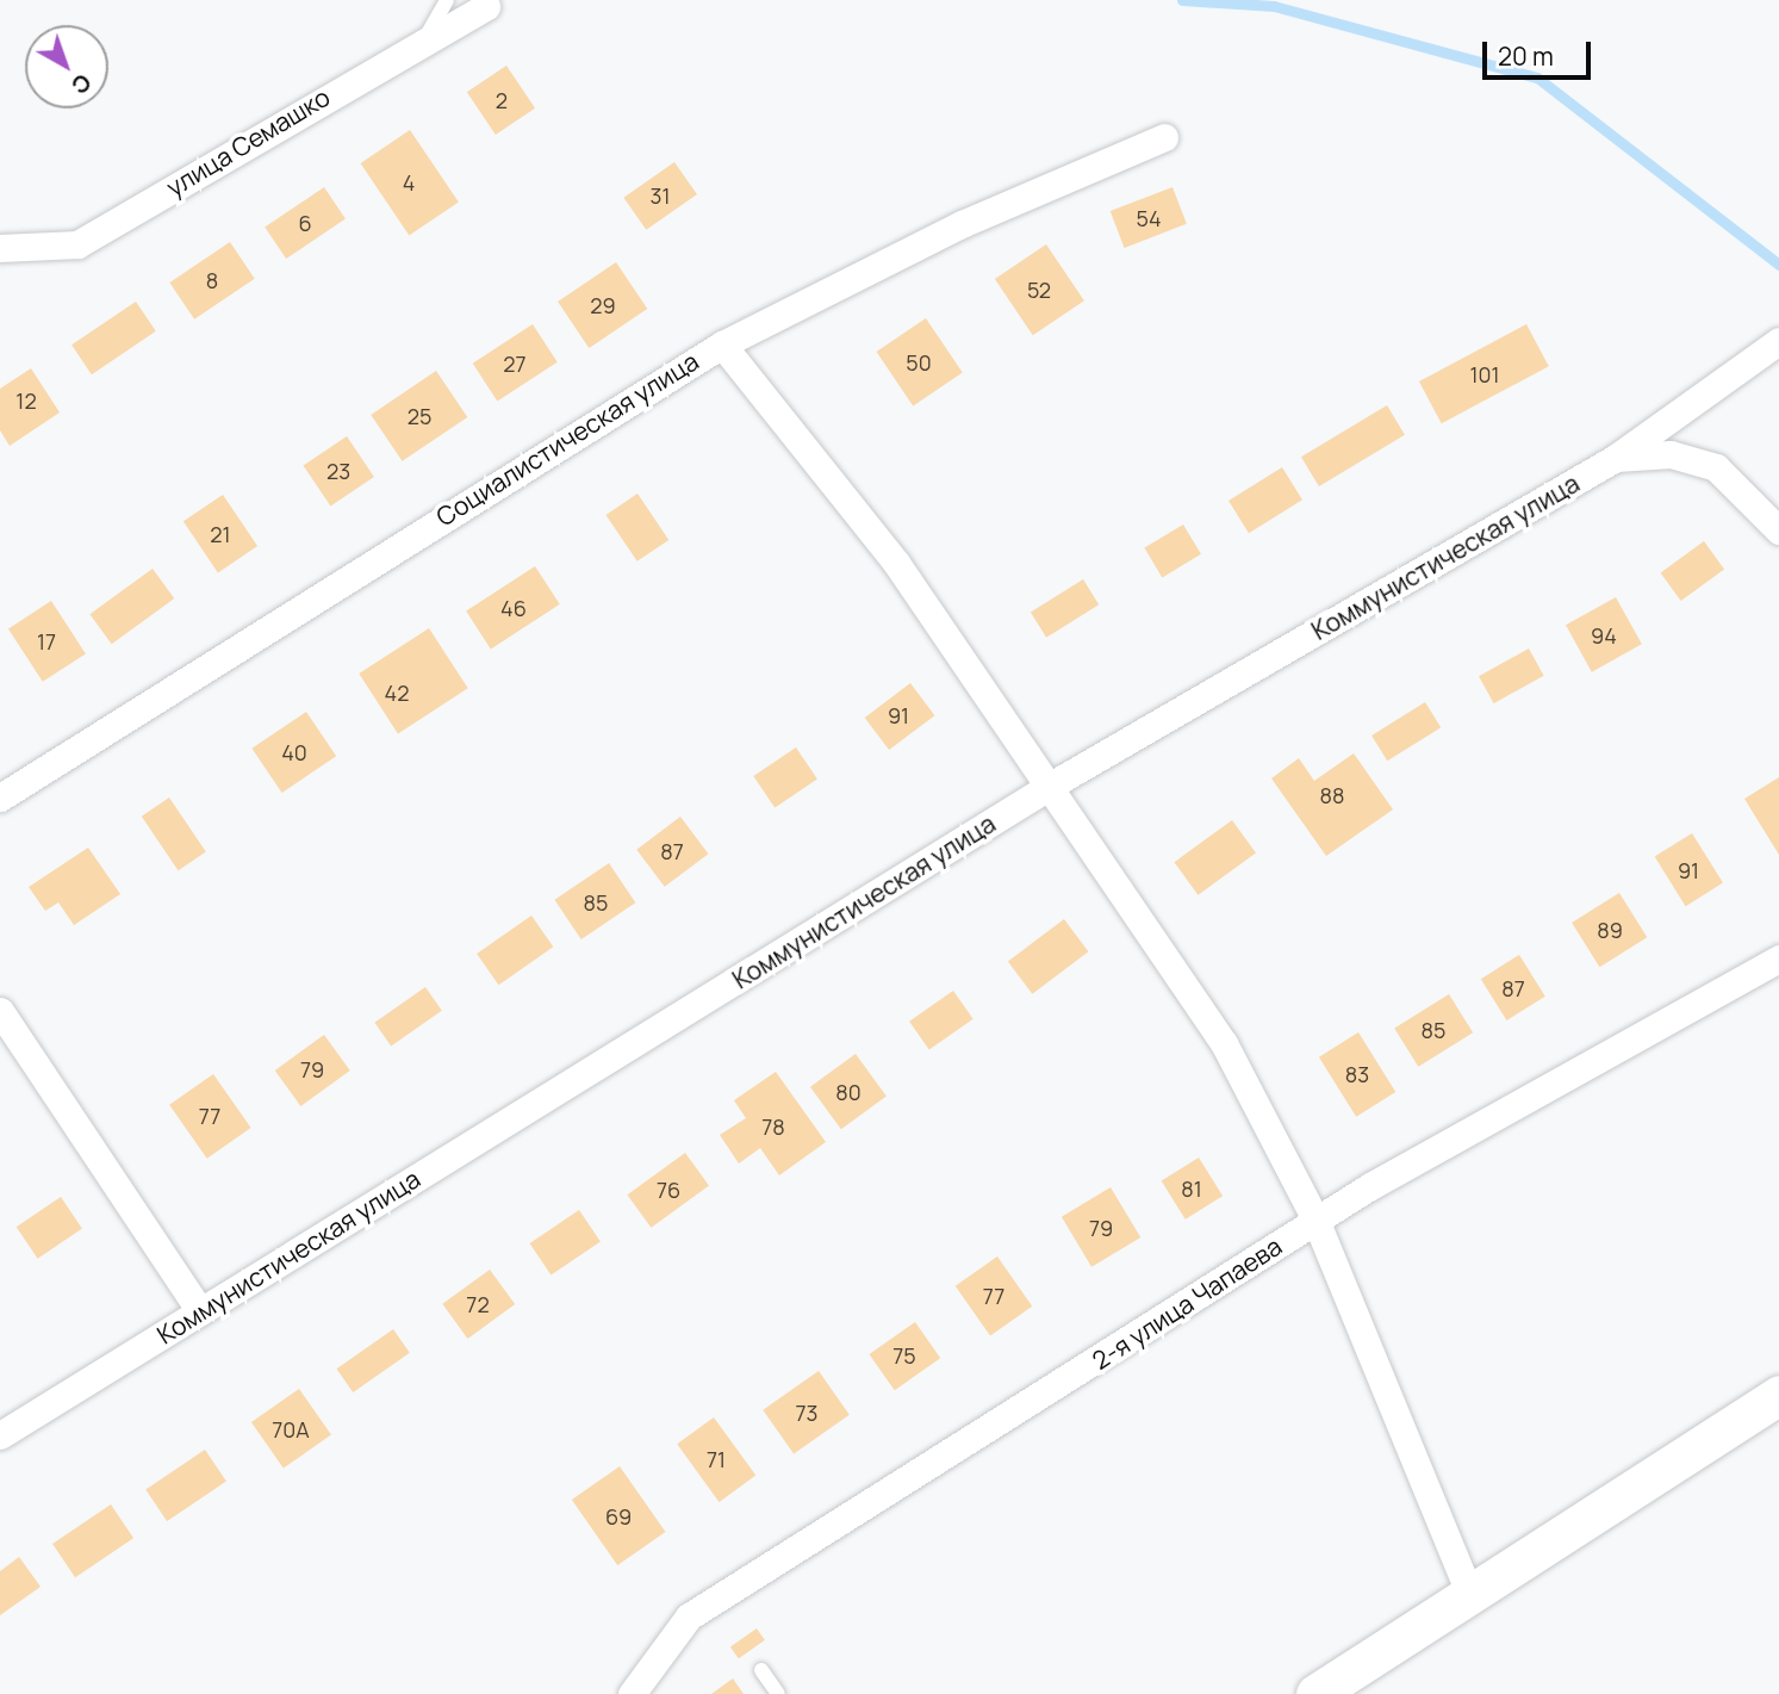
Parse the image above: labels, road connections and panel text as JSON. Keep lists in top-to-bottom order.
{
  "streets": {
    "street": [
      "улица Семашко",
      "Социалистическая улица",
      "Коммунистическая улица",
      "2-я улица Чапаева"
    ]
  },
  "house_numbers": [
    "2",
    "4",
    "31",
    "54",
    "6",
    "8",
    "52",
    "29",
    "50",
    "27",
    "101",
    "12",
    "25",
    "23",
    "21",
    "46",
    "94",
    "17",
    "42",
    "91",
    "40",
    "88",
    "87",
    "91",
    "85",
    "89",
    "87",
    "85",
    "79",
    "83",
    "80",
    "77",
    "78",
    "81",
    "76",
    "79",
    "77",
    "72",
    "75",
    "73",
    "70А",
    "71",
    "69"
  ],
  "scale_bar": "20 m",
  "north": "bottom right"
}
